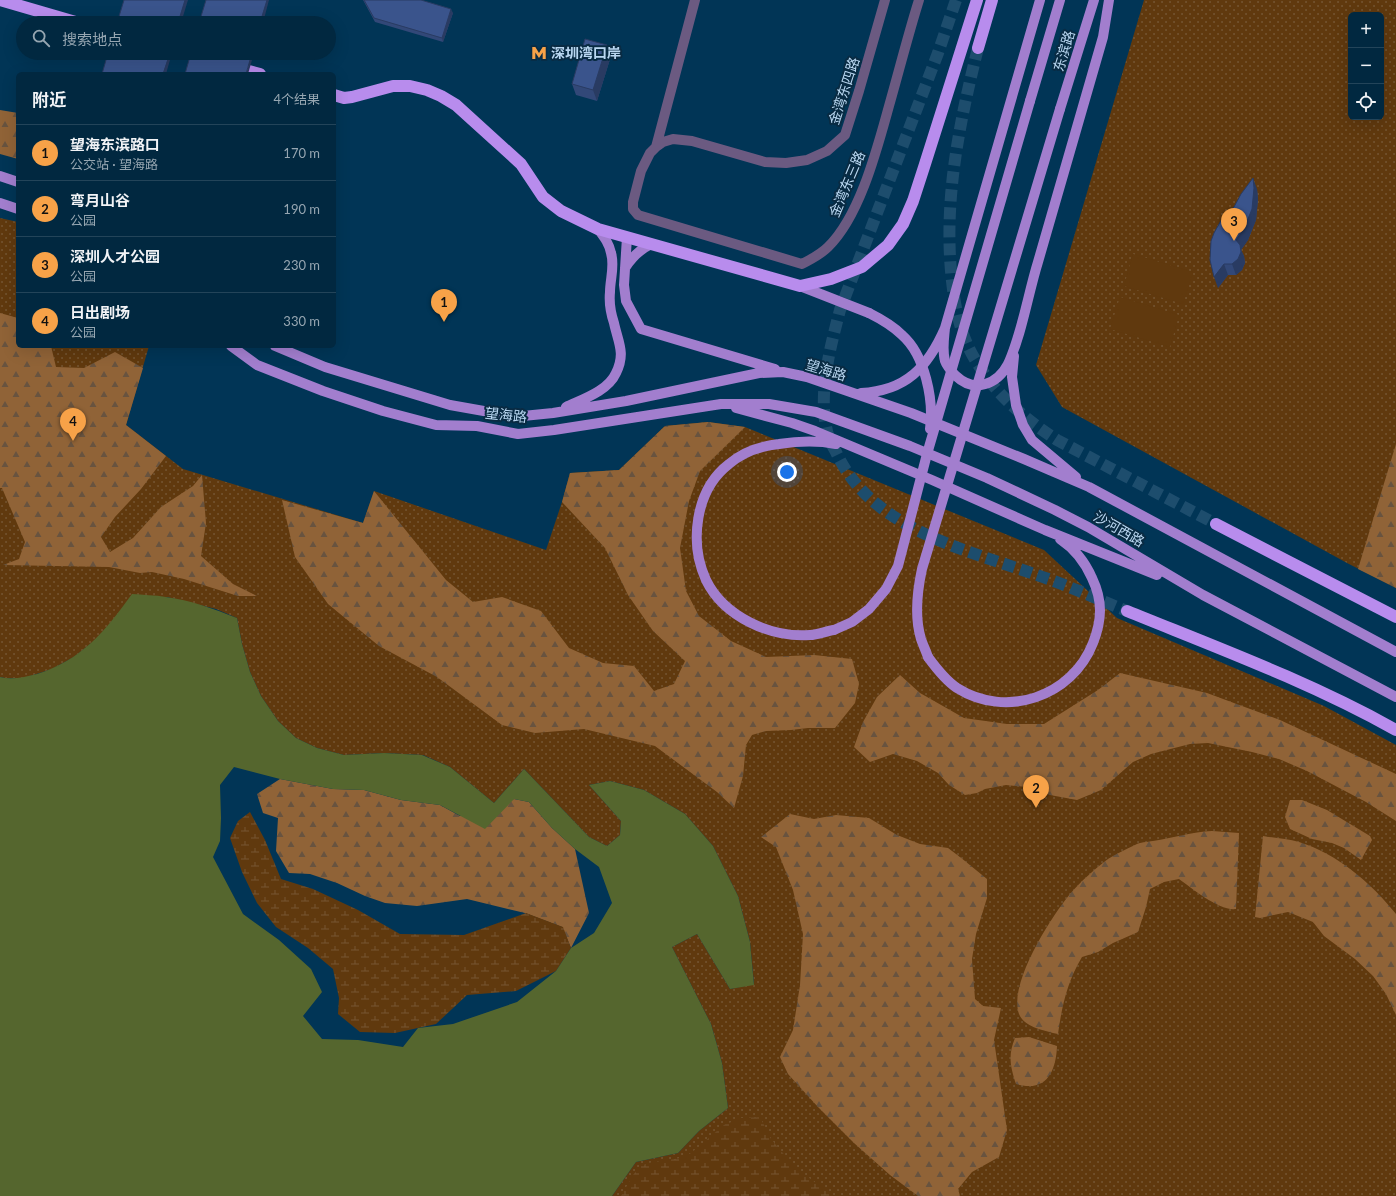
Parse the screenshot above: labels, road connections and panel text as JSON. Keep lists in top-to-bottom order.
{
  "streets": {
    "main road": ["东滨路", "望海路", "沙河西路"],
    "street": ["金湾东四路", "金湾东三路"]
  },
  "crossings": [
    ["金湾东四路", "金湾东三路"],
    ["望海路", "沙河西路"]
  ],
  "places": {
    "metro station": ["深圳湾口岸"]
  },
  "page": {
    "map_buttons": ["+", "−"],
    "search": "搜索地点",
    "heading": ["附近", "4个结果"],
    "list": [
      {
        "mark": "1",
        "name": "望海东滨路口",
        "note": "公交站 · 望海路",
        "value": "170 m"
      },
      {
        "mark": "2",
        "name": "弯月山谷",
        "note": "公园",
        "value": "190 m"
      },
      {
        "mark": "3",
        "name": "深圳人才公园",
        "note": "公园",
        "value": "230 m"
      },
      {
        "mark": "4",
        "name": "日出剧场",
        "note": "公园",
        "value": "330 m"
      }
    ],
    "pins": [
      "3",
      "1",
      "4",
      "2"
    ]
  }
}
